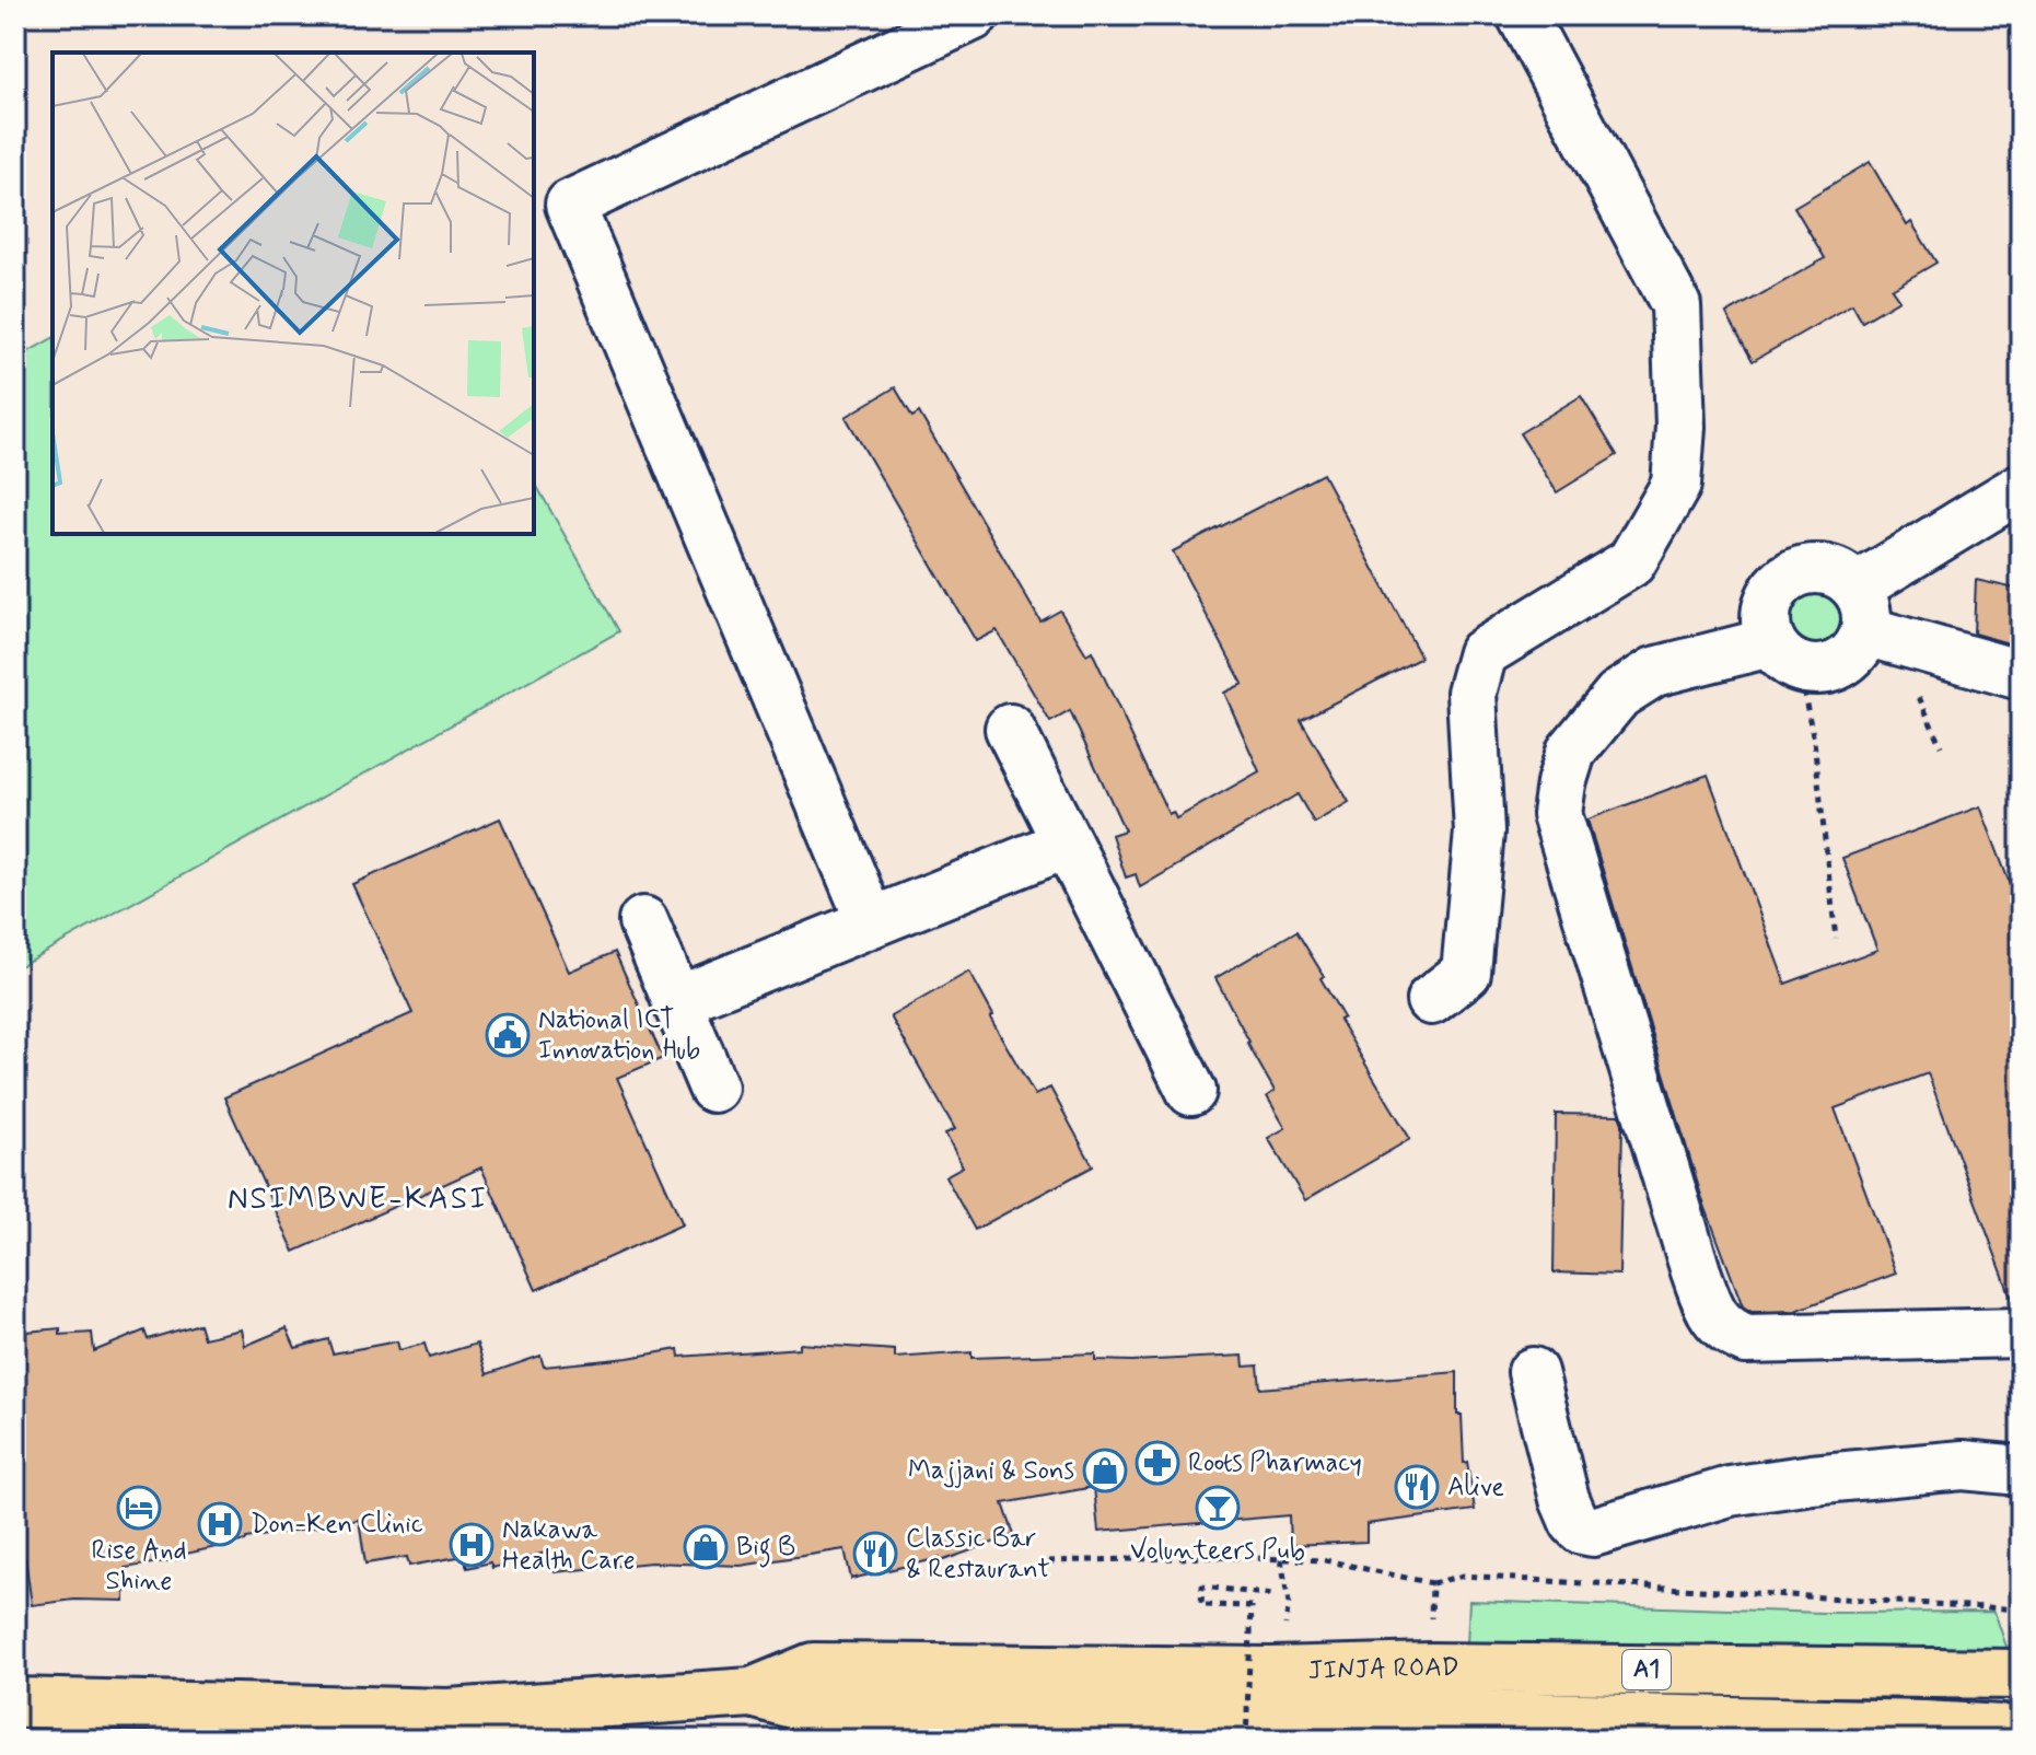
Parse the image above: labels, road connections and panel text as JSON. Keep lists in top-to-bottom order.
{
  "streets": {
    "highway": ["JINJA ROAD", "A1"]
  },
  "districts": ["NSIMBWE-KASI"],
  "places": {
    "public building": ["National ICT Innovation Hub"],
    "pharmacy": ["Roots Pharmacy"],
    "shop": ["Majjani & Sons", "Big B"],
    "restaurant": ["Alive", "Classic Bar & Restaurant"],
    "hotel": ["Rise And Shine"],
    "bar": ["Volunteers Pub"],
    "hospital": ["Don-Ken Clinic", "Nakawa Health Care"]
  }
}
